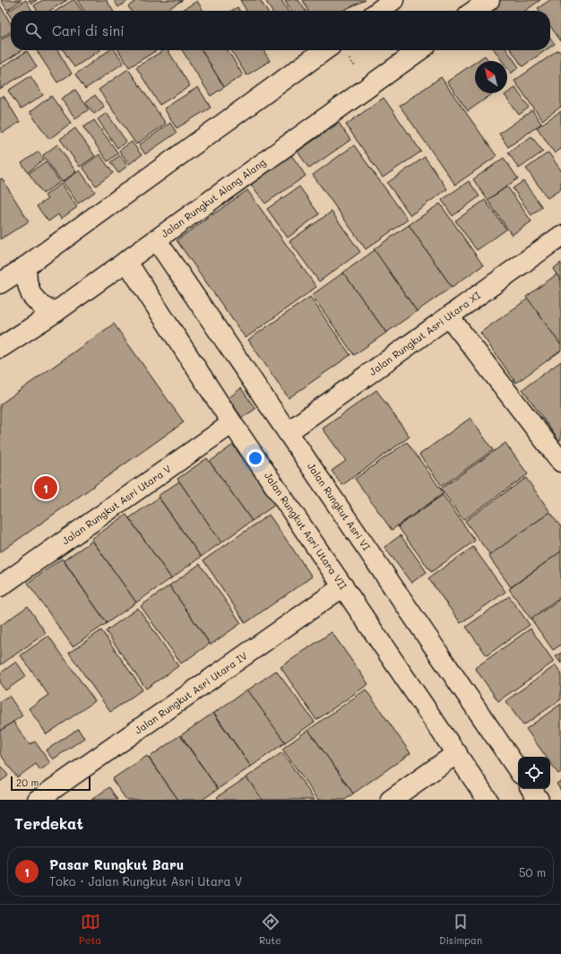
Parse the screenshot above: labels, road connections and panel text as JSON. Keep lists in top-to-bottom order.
{
  "streets": {
    "street": [
      "Jalan Rungkut Alang Alang",
      "Jalan Rungkut Asri Utara XI",
      "Jalan Rungkut Asri Utara V",
      "Jalan Rungkut Asri VI",
      "Jalan Rungkut Asri Utara VII",
      "Jalan Rungkut Asri Utara IV"
    ]
  },
  "crossings": [
    ["Jalan Rungkut Alang Alang", "Jalan Rungkut Asri VI"],
    ["Jalan Rungkut Alang Alang", "Jalan Rungkut Asri Utara VII"],
    ["Jalan Rungkut Asri Utara XI", "Jalan Rungkut Asri VI"],
    ["Jalan Rungkut Asri Utara V", "Jalan Rungkut Asri Utara VII"],
    ["Jalan Rungkut Asri Utara VII", "Jalan Rungkut Asri Utara IV"]
  ],
  "scale_bar": "20 m",
  "north": "top left",
  "page": {
    "search": "Cari di sini",
    "pins": "1",
    "scale": "20 m",
    "heading": "Terdekat",
    "list": [
      {
        "mark": "1",
        "name": "Pasar Rungkut Baru",
        "note": "Toko · Jalan Rungkut Asri Utara V",
        "value": "50 m"
      }
    ],
    "nav": ["Peta", "Rute", "Disimpan"]
  }
}
